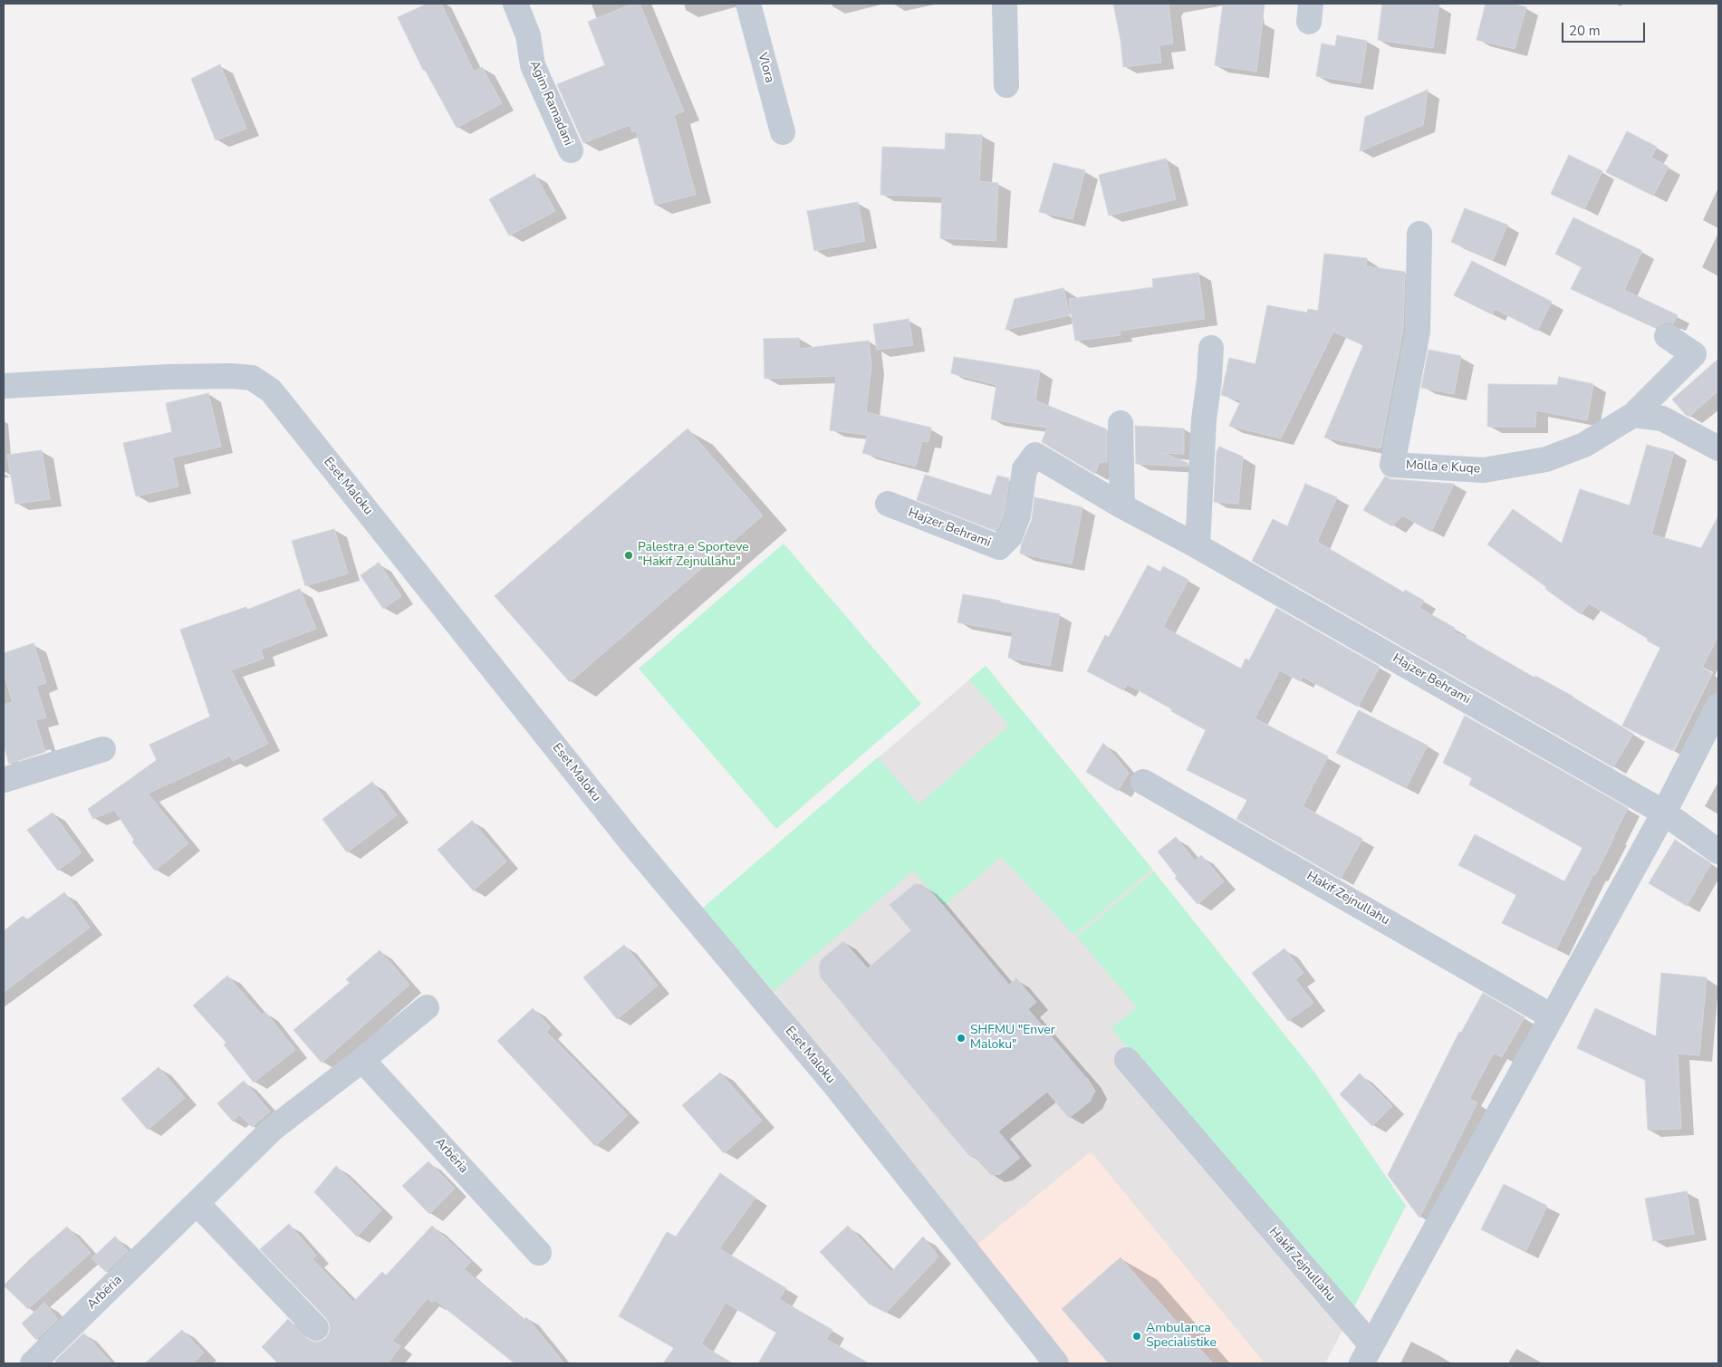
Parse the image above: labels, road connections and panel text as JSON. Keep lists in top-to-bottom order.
{
  "streets": {
    "street": [
      "Vlora",
      "Agim Ramadani",
      "Molla e Kuqe",
      "Eset Maloku",
      "Hajzer Behrami",
      "Hakif Zejnullahu",
      "Arbëria"
    ]
  },
  "crossings": [
    ["Hajzer Behrami", "Hakif Zejnullahu"]
  ],
  "places": ["Palestra e Sporteve \"Hakif Zejnullahu\"", "SHFMU \"Enver Maloku\"", "Ambulanca Specialistike"],
  "scale_bar": "20 m"
}
